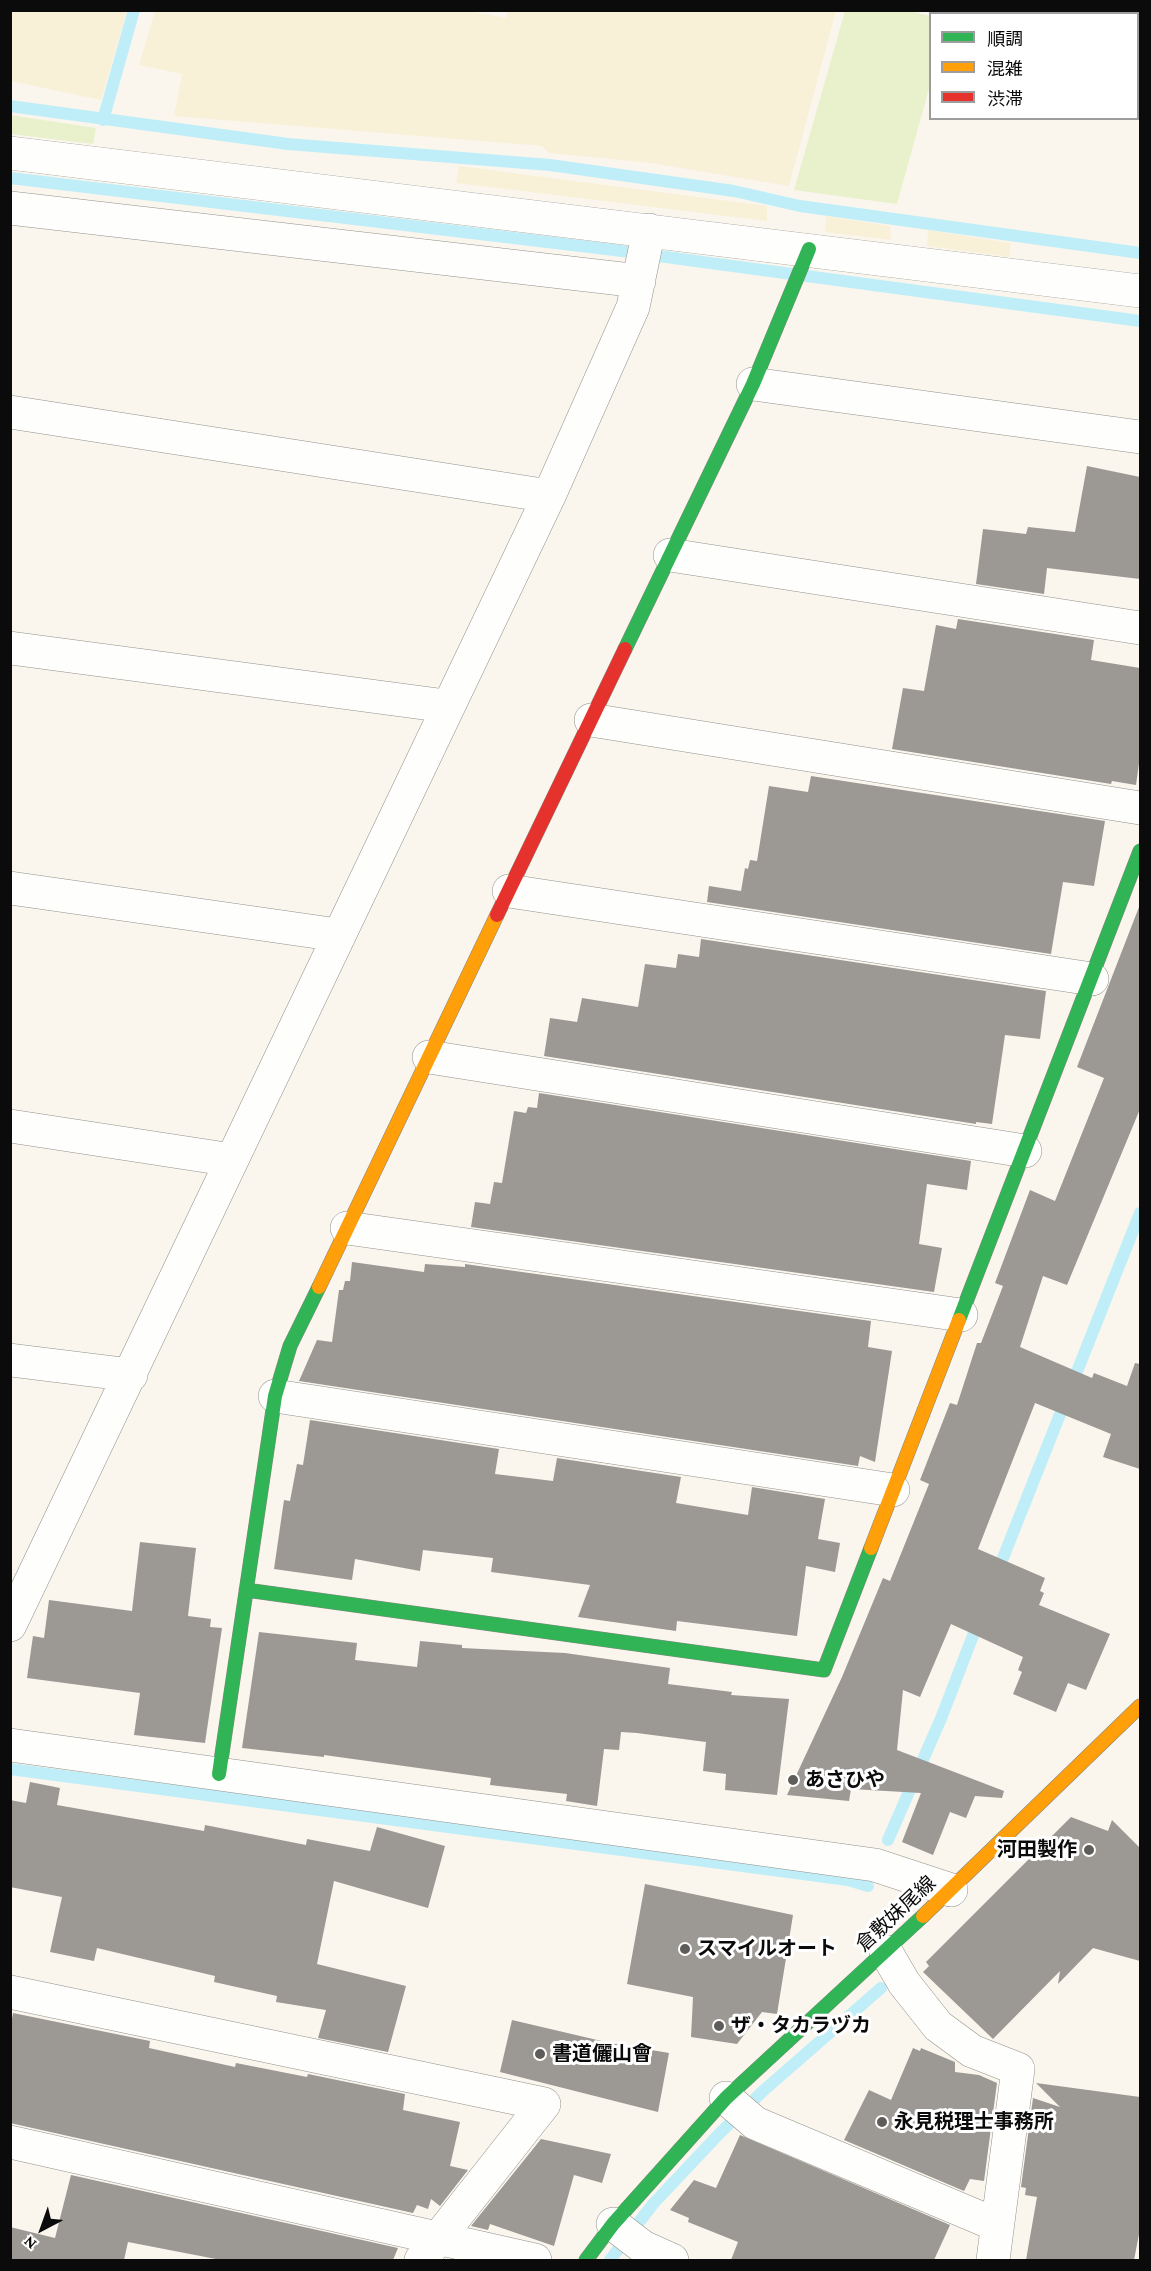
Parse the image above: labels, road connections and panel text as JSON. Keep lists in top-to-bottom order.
{
  "streets": {
    "street": ["倉敷妹尾線"]
  },
  "places": [
    "あさひや",
    "河田製作",
    "スマイルオート",
    "ザ・タカラヅカ",
    "書道儷山會",
    "永見税理士事務所"
  ],
  "legend": ["順調", "混雑", "渋滞"],
  "north": "bottom left"
}
